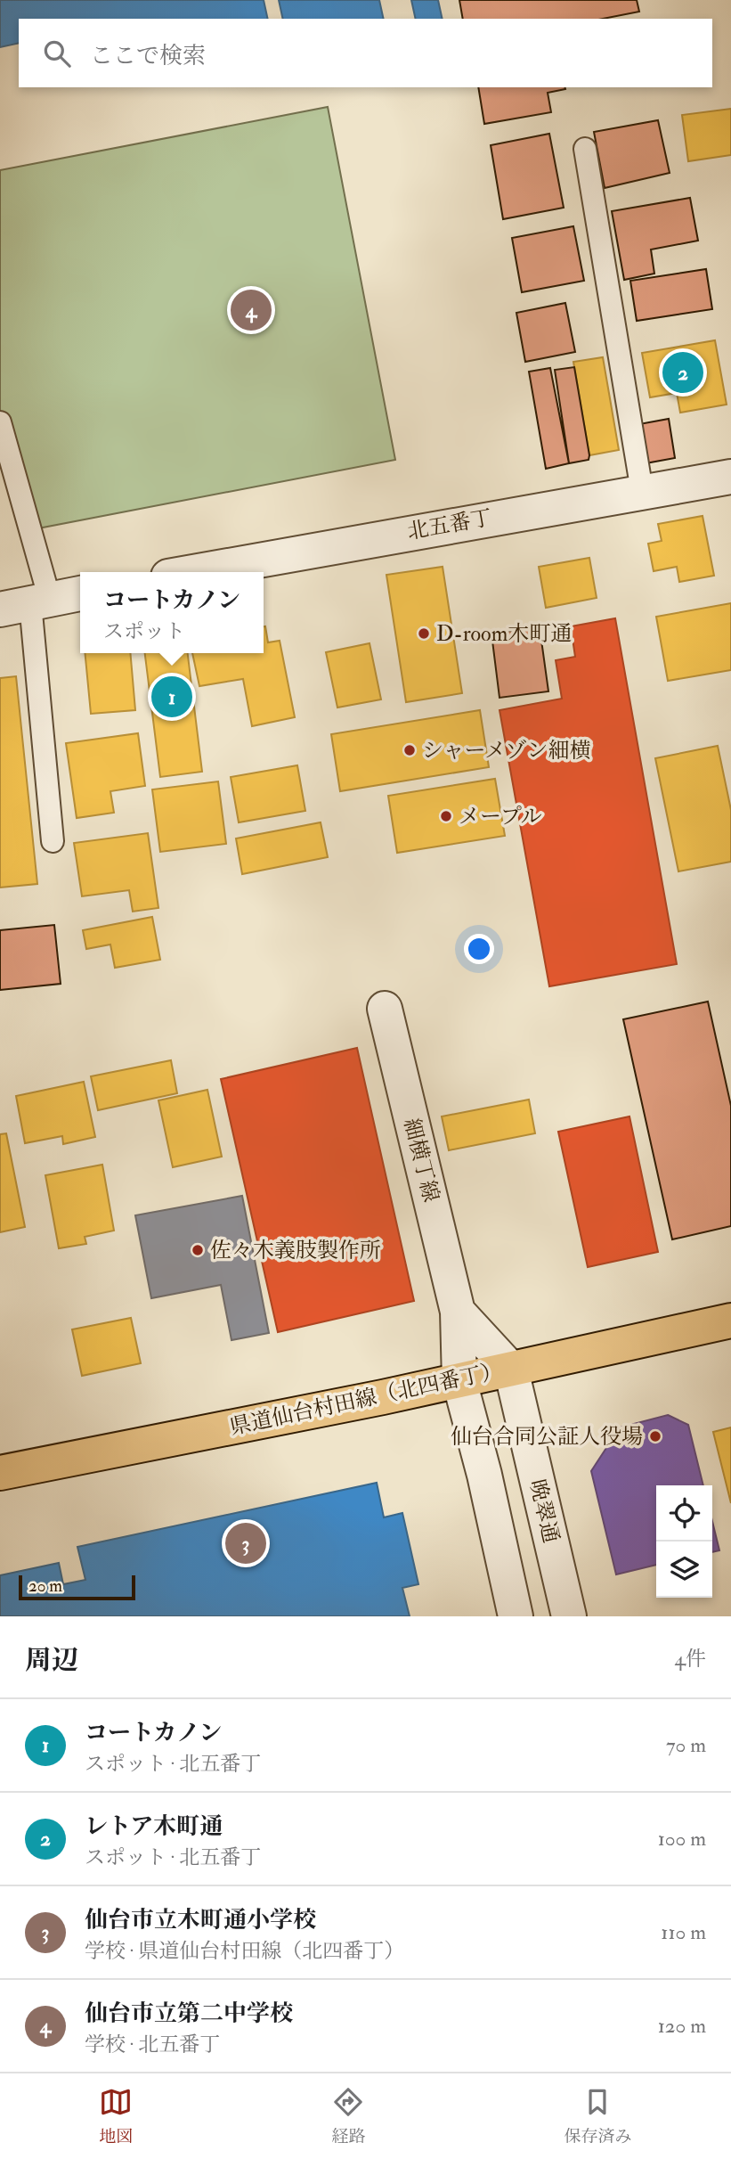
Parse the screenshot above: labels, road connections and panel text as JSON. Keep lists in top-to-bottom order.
{
  "streets": {
    "main road": ["県道仙台村田線（北四番丁）"],
    "street": ["北五番丁", "細横丁線", "晩翠通"]
  },
  "crossings": [
    ["細横丁線", "県道仙台村田線（北四番丁）"],
    ["県道仙台村田線（北四番丁）", "晩翠通"]
  ],
  "places": [
    "D-room木町通",
    "シャーメゾン細横",
    "メープル",
    "佐々木義肢製作所",
    "仙台合同公証人役場"
  ],
  "scale_bar": "20 m",
  "page": {
    "search": "ここで検索",
    "pins": [
      "4",
      "2",
      "1",
      "3"
    ],
    "popup": ["コートカノン", "スポット"],
    "scale": "20 m",
    "heading": ["周辺", "4件"],
    "list": [
      {
        "mark": "1",
        "name": "コートカノン",
        "note": "スポット · 北五番丁",
        "value": "70 m"
      },
      {
        "mark": "2",
        "name": "レトア木町通",
        "note": "スポット · 北五番丁",
        "value": "100 m"
      },
      {
        "mark": "3",
        "name": "仙台市立木町通小学校",
        "note": "学校 · 県道仙台村田線（北四番丁）",
        "value": "110 m"
      },
      {
        "mark": "4",
        "name": "仙台市立第二中学校",
        "note": "学校 · 北五番丁",
        "value": "120 m"
      }
    ],
    "nav": ["地図", "経路", "保存済み"]
  }
}
